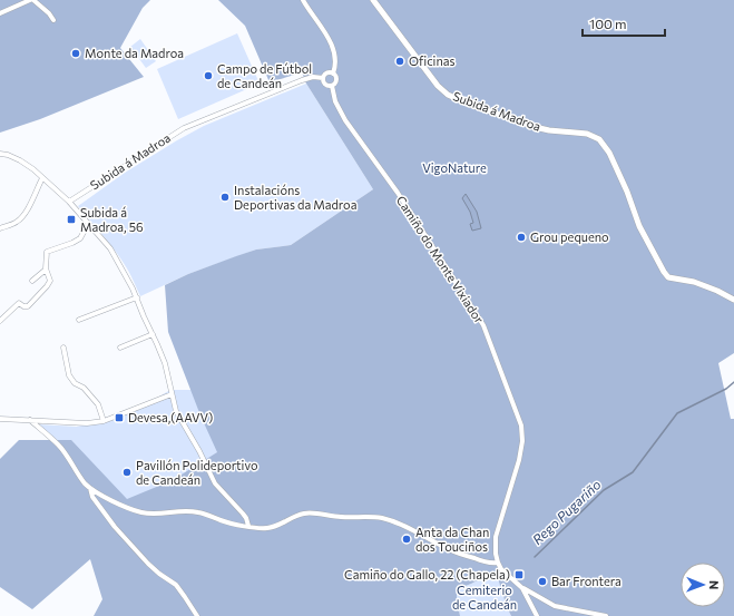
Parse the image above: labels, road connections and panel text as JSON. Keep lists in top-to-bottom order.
{
  "streets": {
    "street": ["Subida á Madroa", "Camiño do Monte Vixiador"]
  },
  "crossings": [
    ["Subida á Madroa", "Camiño do Monte Vixiador"]
  ],
  "water": ["Rego Pugariño"],
  "parks": ["VigoNature", "Cemiterio de Candeán"],
  "places": {
    "other": [
      "Monte da Madroa",
      "Oficinas",
      "Campo de Fútbol de Candeán",
      "Instalacións Deportivas da Madroa",
      "Grou pequeno",
      "Pavillón Polideportivo de Candeán",
      "Anta da Chan dos Touciños",
      "Bar Frontera"
    ],
    "transit": ["Subida á Madroa, 56", "Devesa,(AAVV)", "Camiño do Gallo, 22 (Chapela)"]
  },
  "scale_bar": "100 m",
  "north": "right"
}
